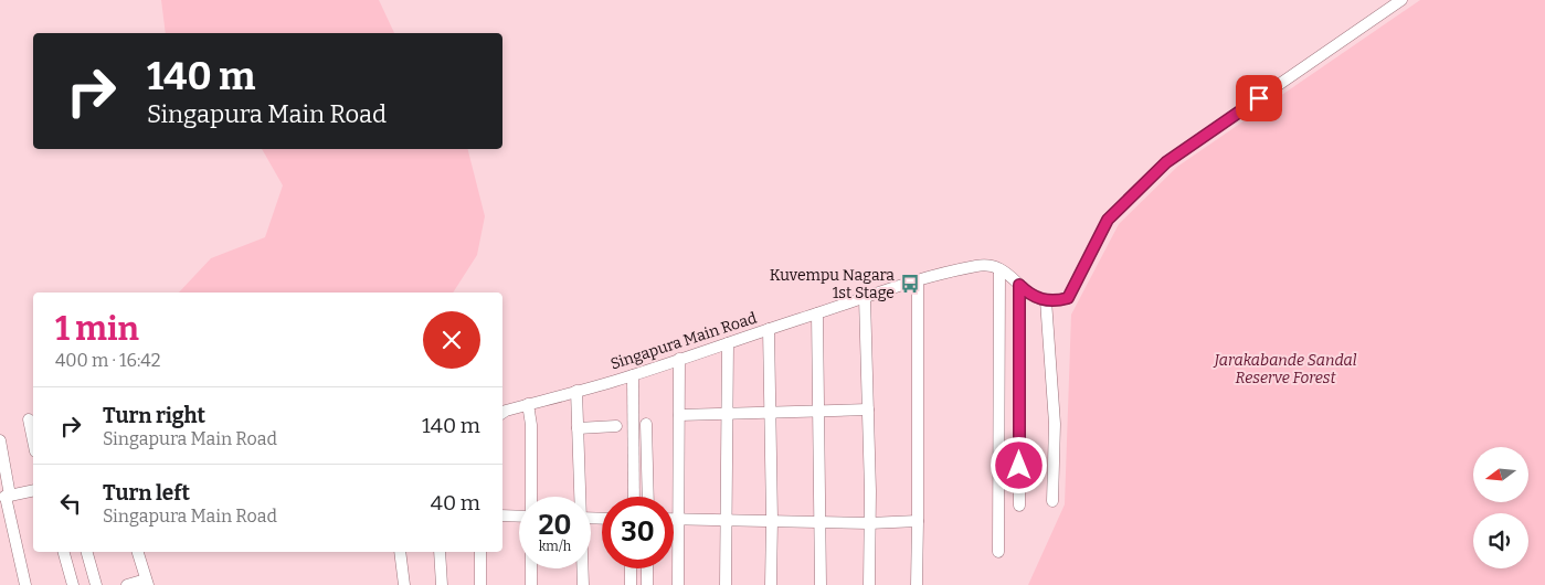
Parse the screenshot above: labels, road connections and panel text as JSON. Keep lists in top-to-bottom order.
{
  "streets": {
    "street": ["Singapura Main Road"]
  },
  "parks": ["Jarakabande Sandal Reserve Forest"],
  "places": {
    "bus stop": ["Kuvempu Nagara 1st Stage"]
  },
  "north": "left",
  "page": {
    "turn": ["140 m", "Singapura Main Road"],
    "heading": ["1 min", "400 m · 16:42"],
    "list": [
      {
        "name": "Turn right",
        "note": "Singapura Main Road",
        "value": "140 m"
      },
      {
        "name": "Turn left",
        "note": "Singapura Main Road",
        "value": "40 m"
      }
    ],
    "speed": "20 km/h",
    "limit": "30"
  }
}
